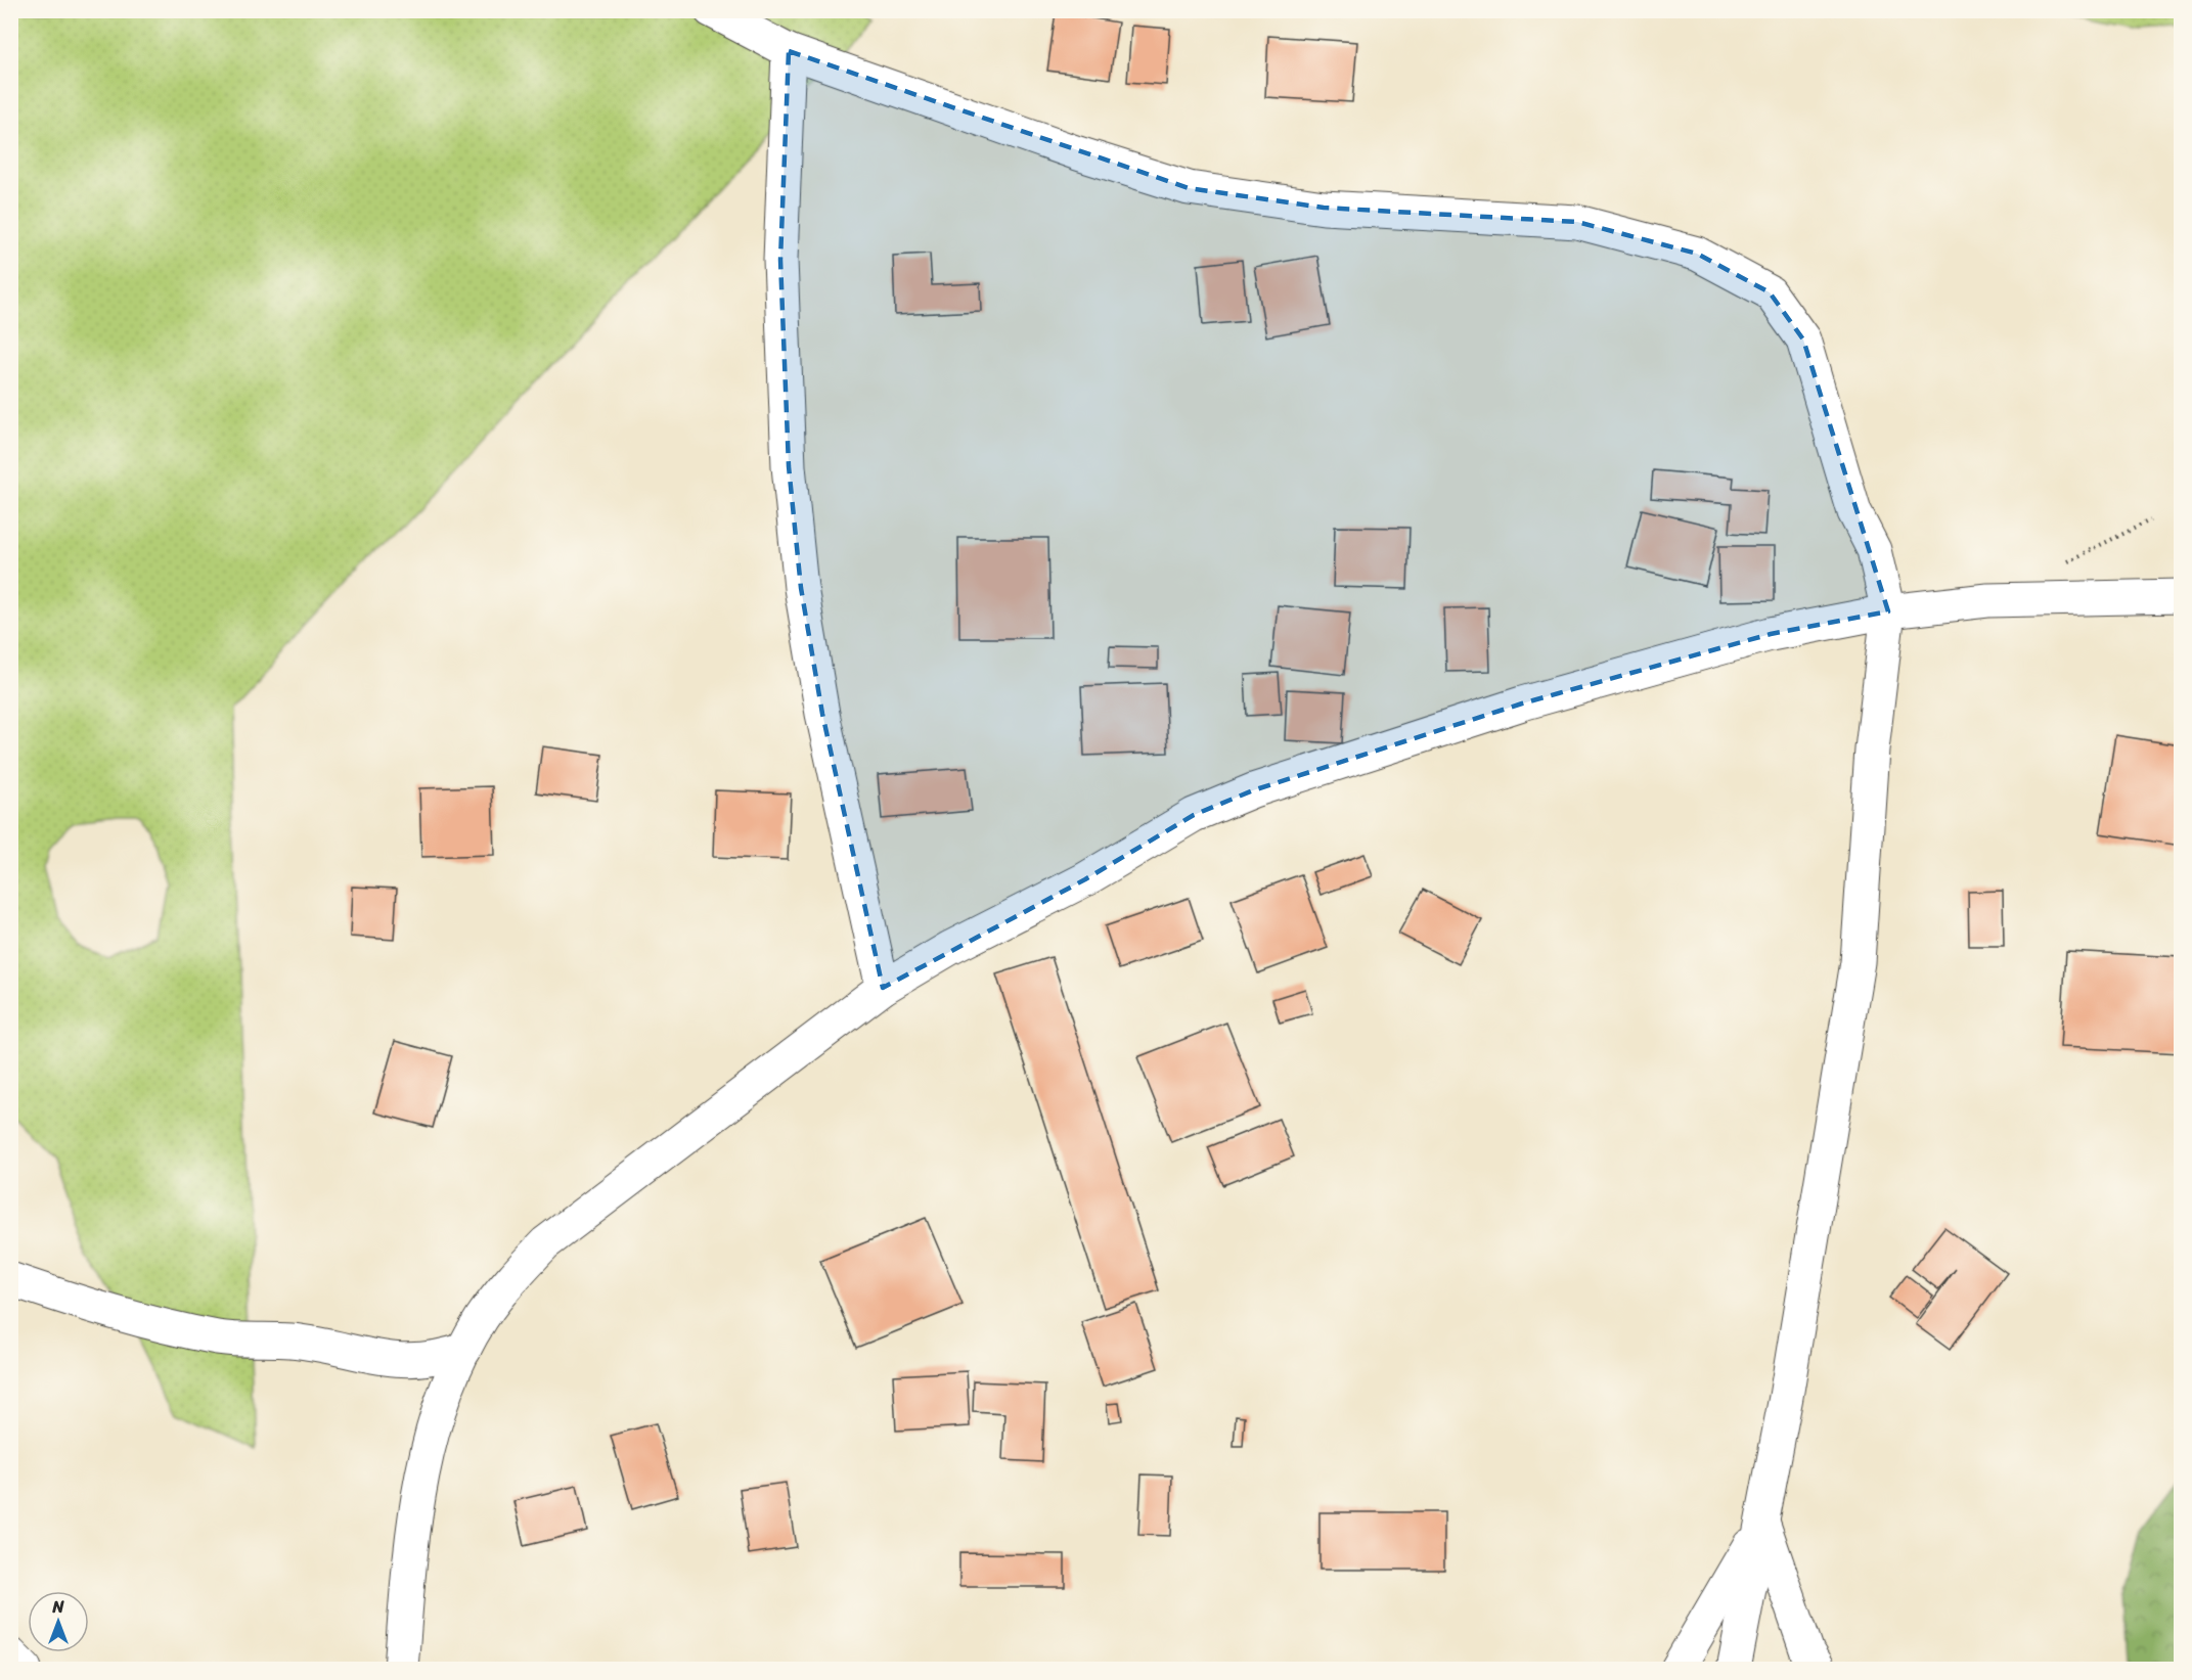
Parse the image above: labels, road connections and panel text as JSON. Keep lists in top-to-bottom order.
{
  "north": "top"
}
